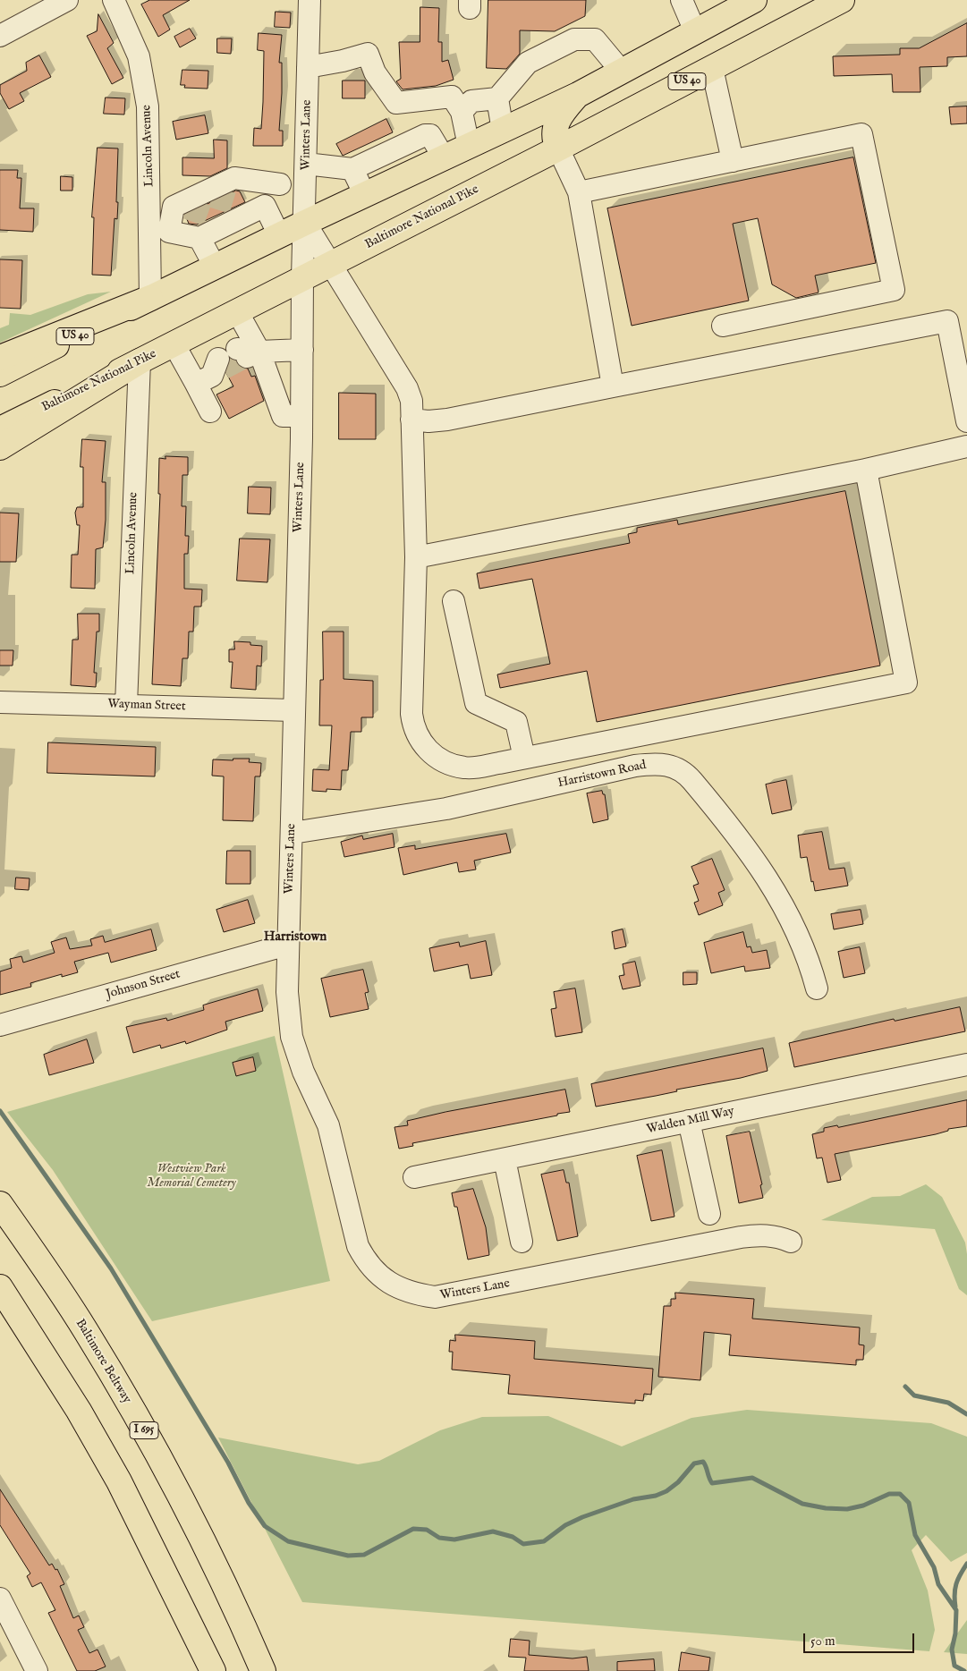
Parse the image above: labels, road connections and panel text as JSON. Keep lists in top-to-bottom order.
{
  "streets": {
    "main road": [
      "US 40",
      "Baltimore National Pike",
      "Baltimore Beltway",
      "I 695"
    ],
    "street": [
      "Winters Lane",
      "Lincoln Avenue",
      "Wayman Street",
      "Harristown Road",
      "Johnson Street",
      "Walden Mill Way"
    ]
  },
  "crossings": [
    ["US 40", "Winters Lane"],
    ["US 40", "Lincoln Avenue"],
    ["Winters Lane", "Baltimore National Pike"],
    ["Winters Lane", "Wayman Street"],
    ["Winters Lane", "Harristown Road"],
    ["Winters Lane", "Johnson Street"],
    ["Lincoln Avenue", "Baltimore National Pike"],
    ["Lincoln Avenue", "Wayman Street"]
  ],
  "districts": ["Harristown"],
  "parks": ["Westview Park Memorial Cemetery"],
  "scale_bar": "50 m"
}
